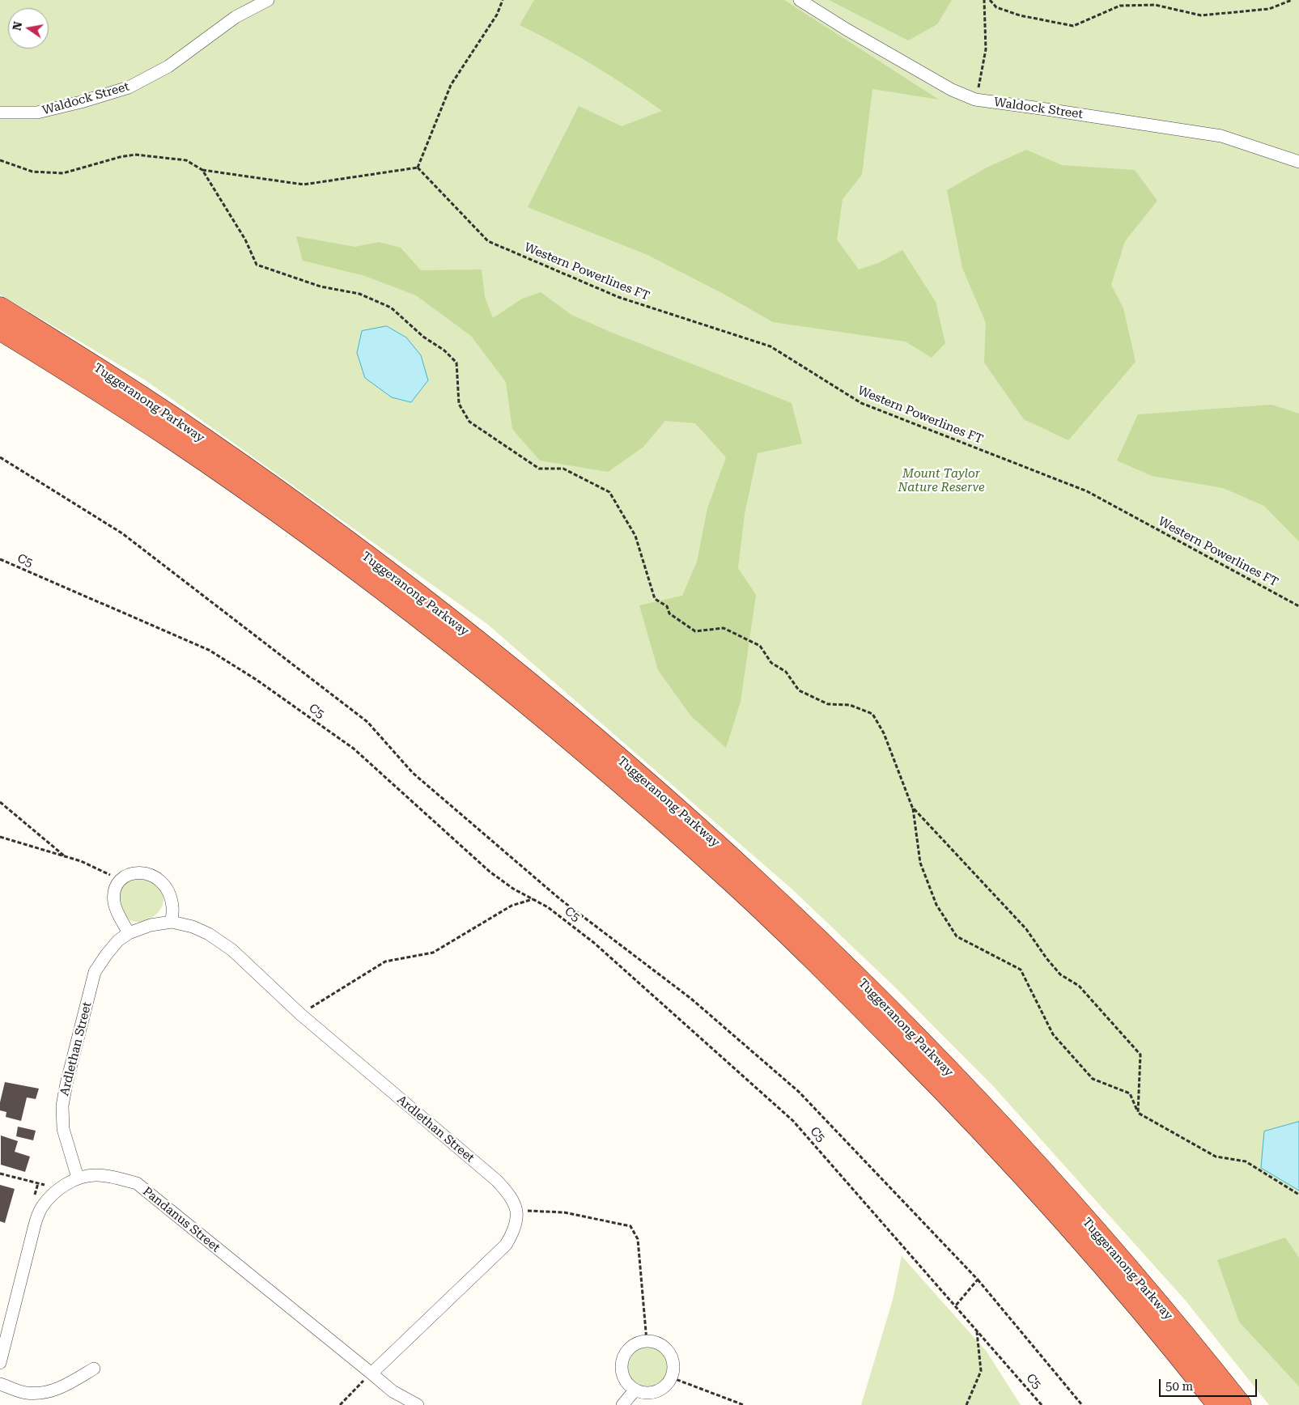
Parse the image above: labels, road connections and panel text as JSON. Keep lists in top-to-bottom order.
{
  "streets": {
    "highway": ["Tuggeranong Parkway"],
    "street": ["Waldock Street", "Ardlethan Street", "Pandanus Street"],
    "path": ["Western Powerlines FT", "C5"]
  },
  "crossings": [
    ["Ardlethan Street", "Pandanus Street"]
  ],
  "parks": ["Mount Taylor Nature Reserve"],
  "scale_bar": "50 m",
  "north": "left"
}
